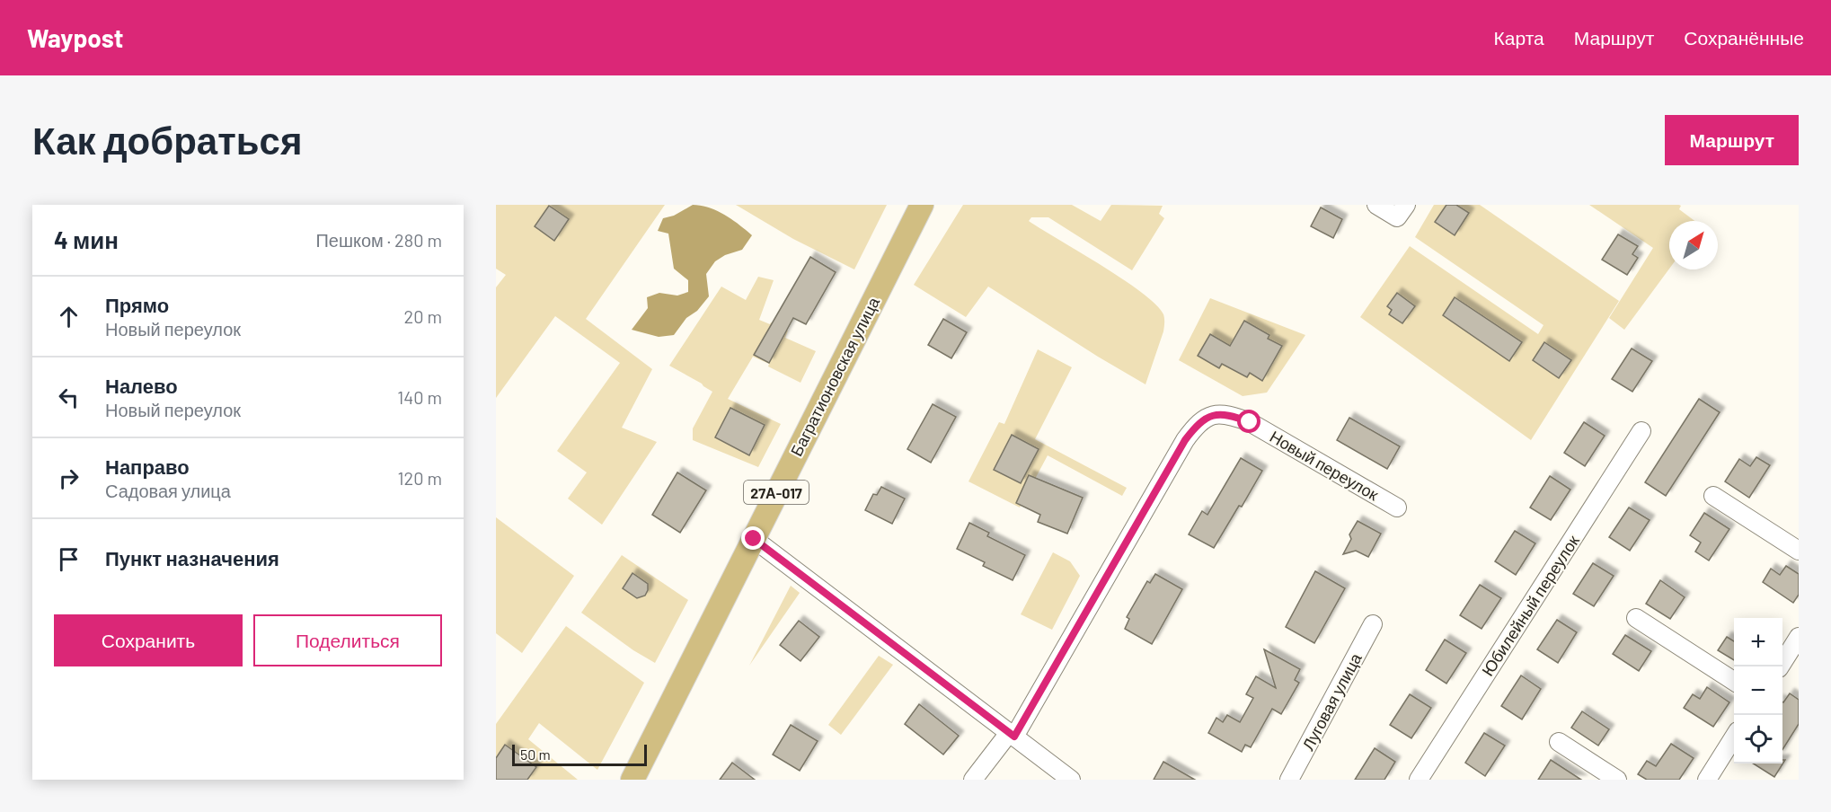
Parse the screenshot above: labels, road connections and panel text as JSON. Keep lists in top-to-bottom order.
{
  "streets": {
    "main road": ["Багратионовская улица", "27А-017"],
    "street": ["Новый переулок", "Юбилейный переулок", "Луговая улица"]
  },
  "scale_bar": "50 m",
  "north": "top right",
  "page": {
    "header": "Waypost",
    "nav": ["Карта", "Маршрут", "Сохранённые"],
    "buttons": [
      "Маршрут",
      ["Сохранить", "Поделиться"]
    ],
    "title": "Как добраться",
    "heading": ["4 мин", "Пешком · 280 m"],
    "list": [
      ["Прямо", "Новый переулок", "20 m"],
      ["Налево", "Новый переулок", "140 m"],
      ["Направо", "Садовая улица", "120 m"],
      "Пункт назначения"
    ],
    "map_buttons": ["+", "−"],
    "scale": "50 m"
  }
}
